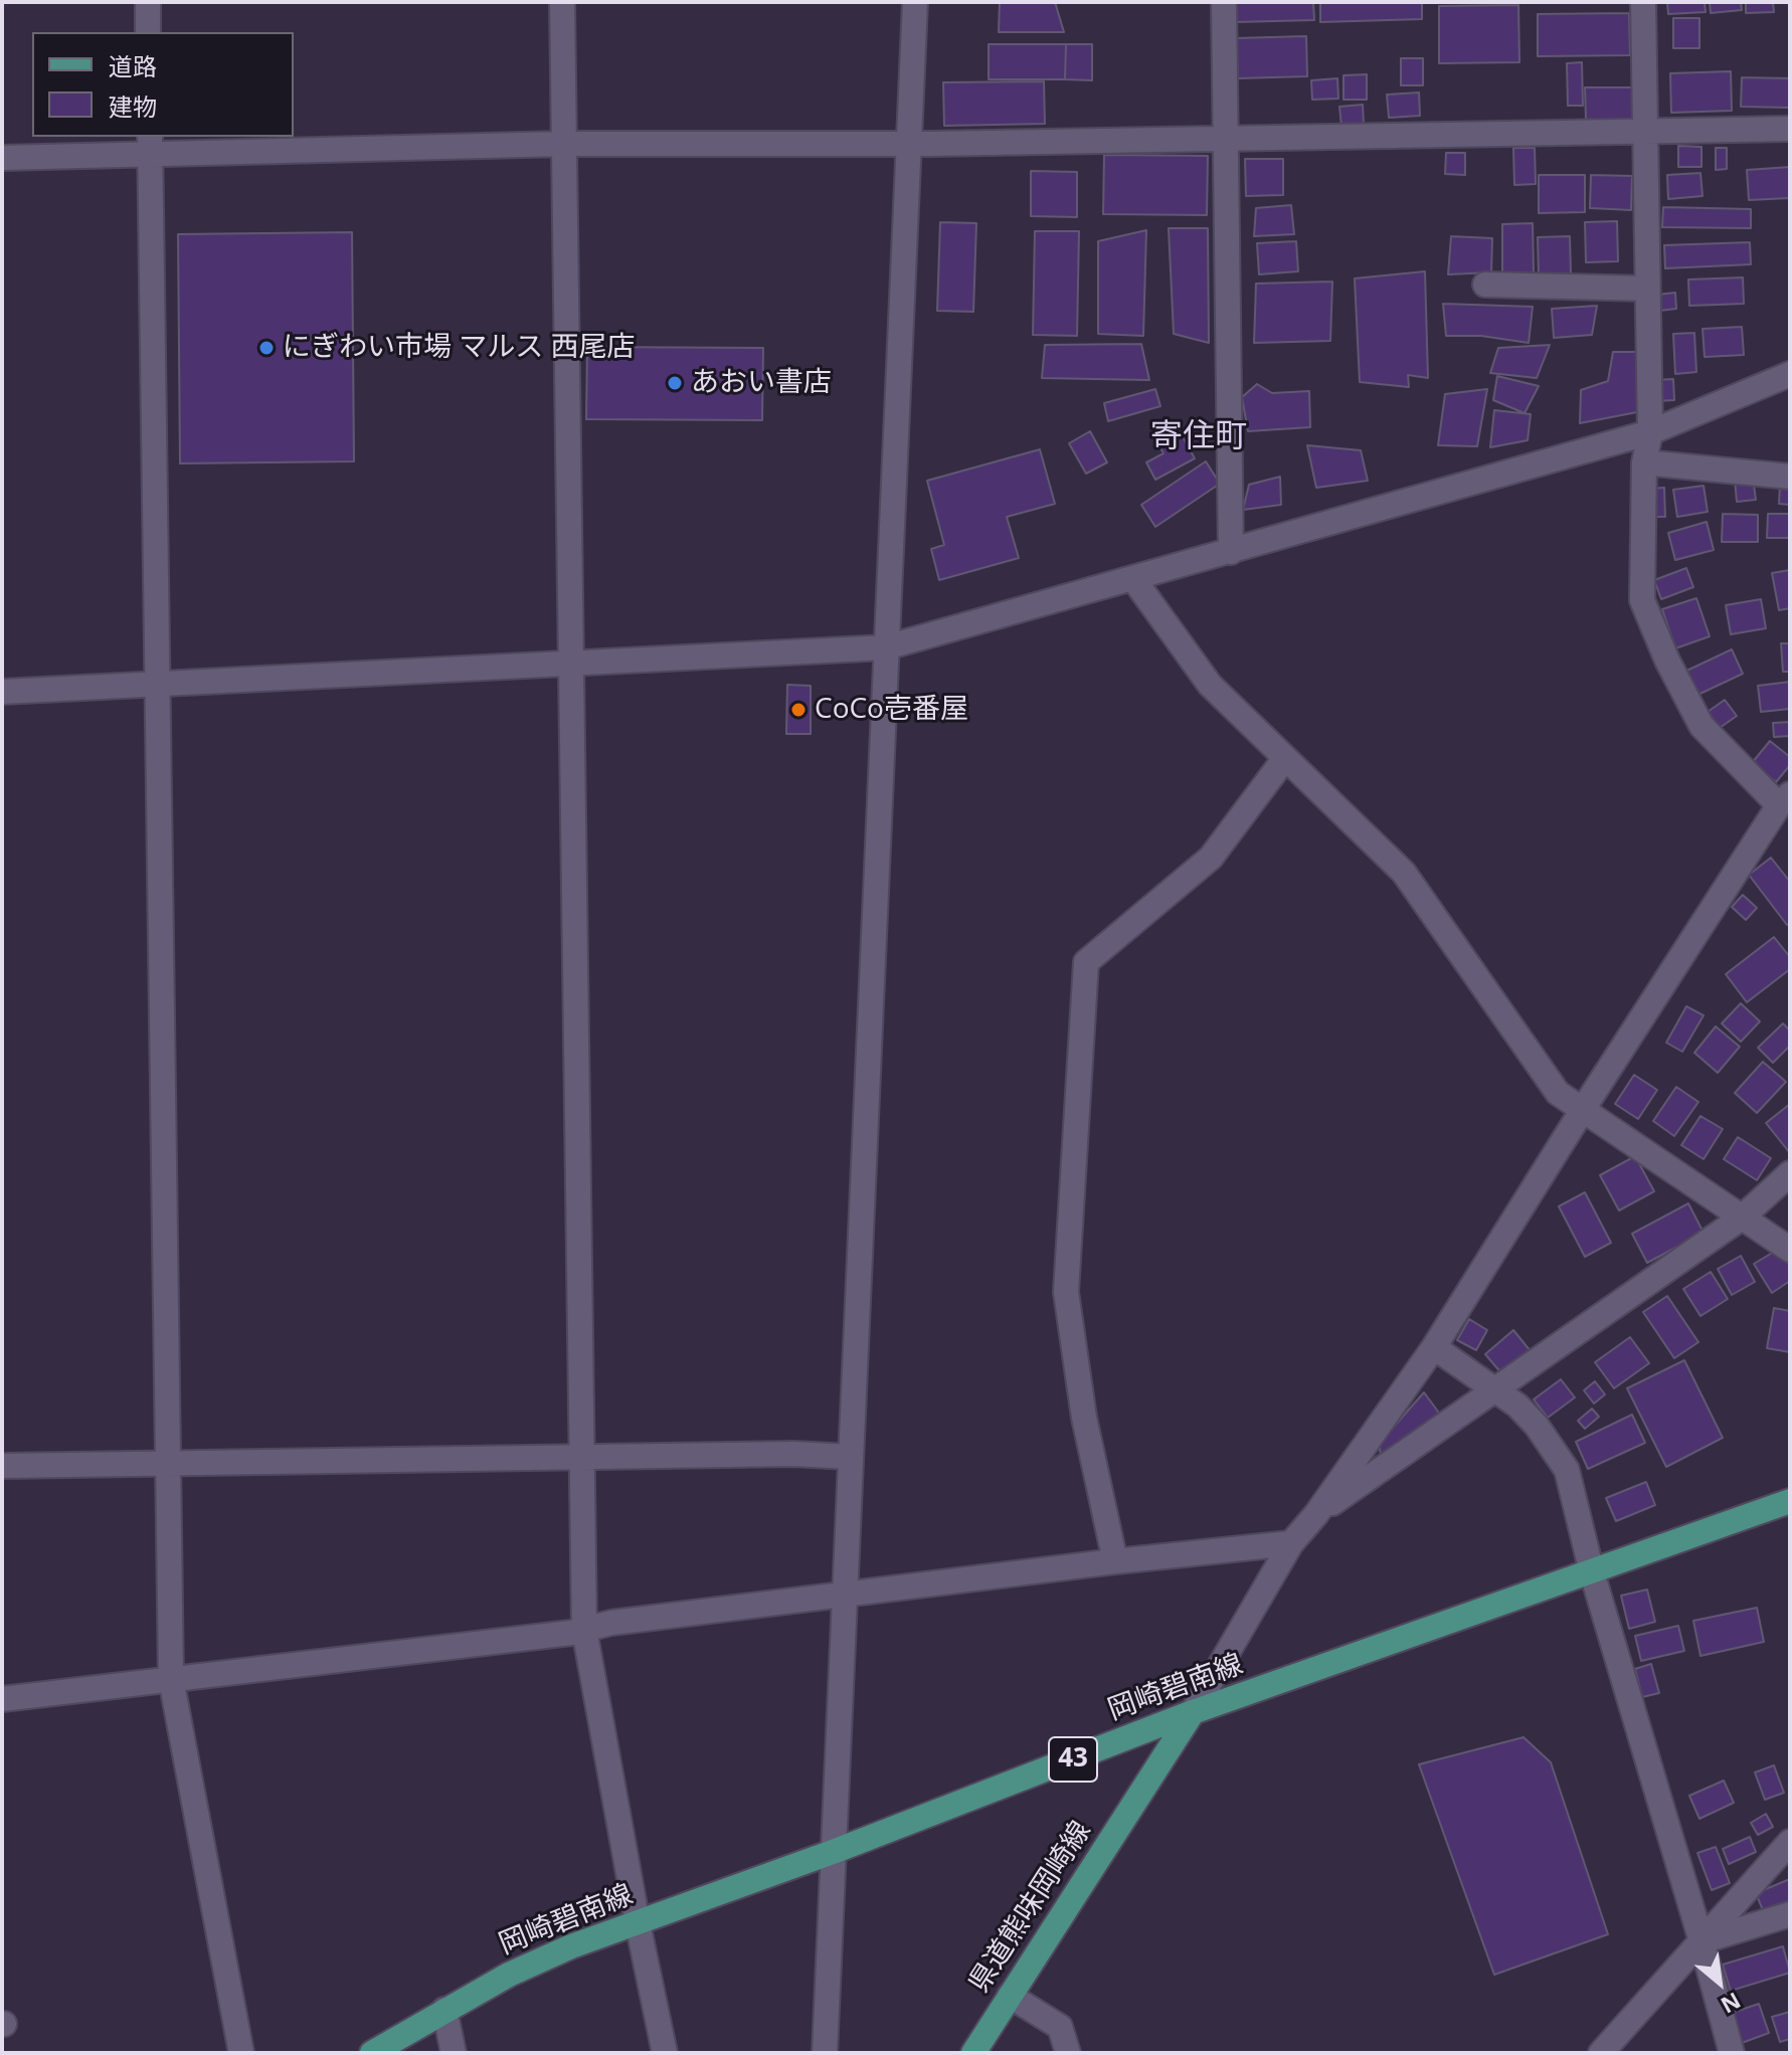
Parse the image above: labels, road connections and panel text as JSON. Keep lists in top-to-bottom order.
{
  "streets": {
    "main road": ["岡崎碧南線", "43", "県道熊味岡崎線"]
  },
  "crossings": [
    ["岡崎碧南線", "県道熊味岡崎線"]
  ],
  "districts": ["寄住町"],
  "places": ["にぎわい市場 マルス 西尾店", "あおい書店", "CoCo壱番屋"],
  "legend": ["道路", "建物"],
  "north": "bottom right"
}
